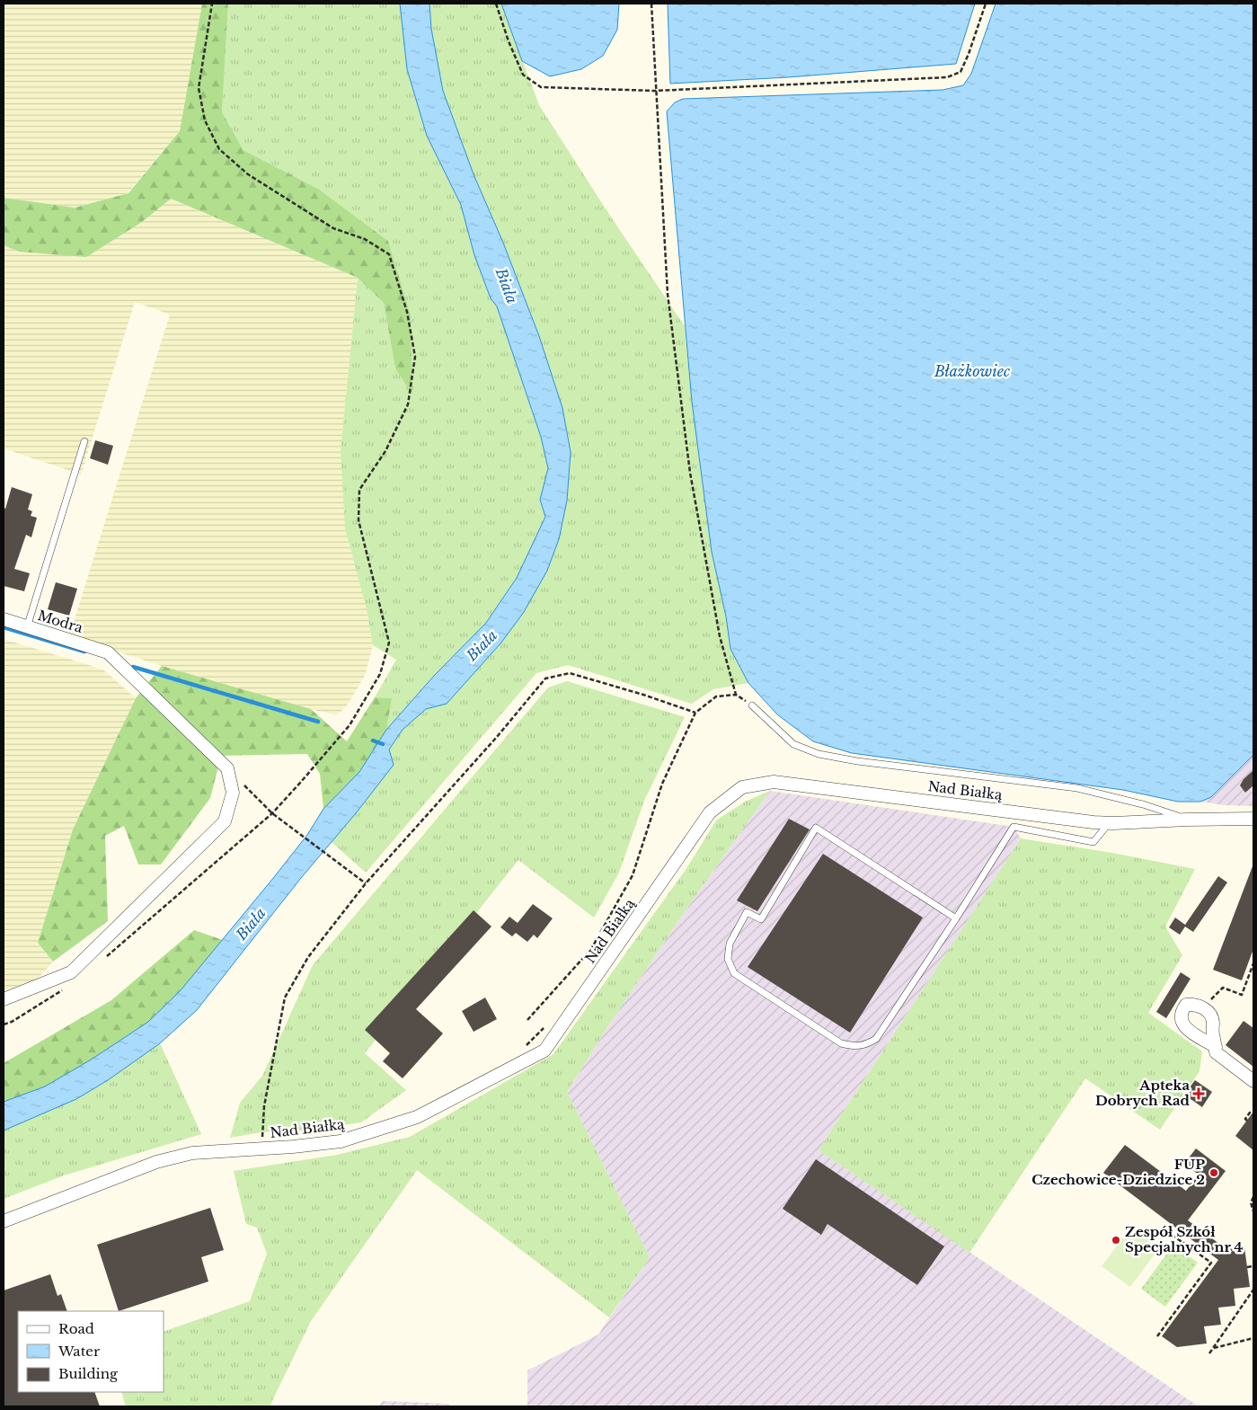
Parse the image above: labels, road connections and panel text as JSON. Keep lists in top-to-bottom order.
{
  "streets": {
    "street": ["Modra", "Nad Białką"]
  },
  "water": ["Biała", "Błażkowiec"],
  "places": {
    "health": ["Apteka Dobrych Rad"],
    "other": ["FUP Czechowice-Dziedzice 2", "Zespół Szkół Specjalnych nr 4"]
  },
  "legend": ["Road", "Water", "Building"]
}
